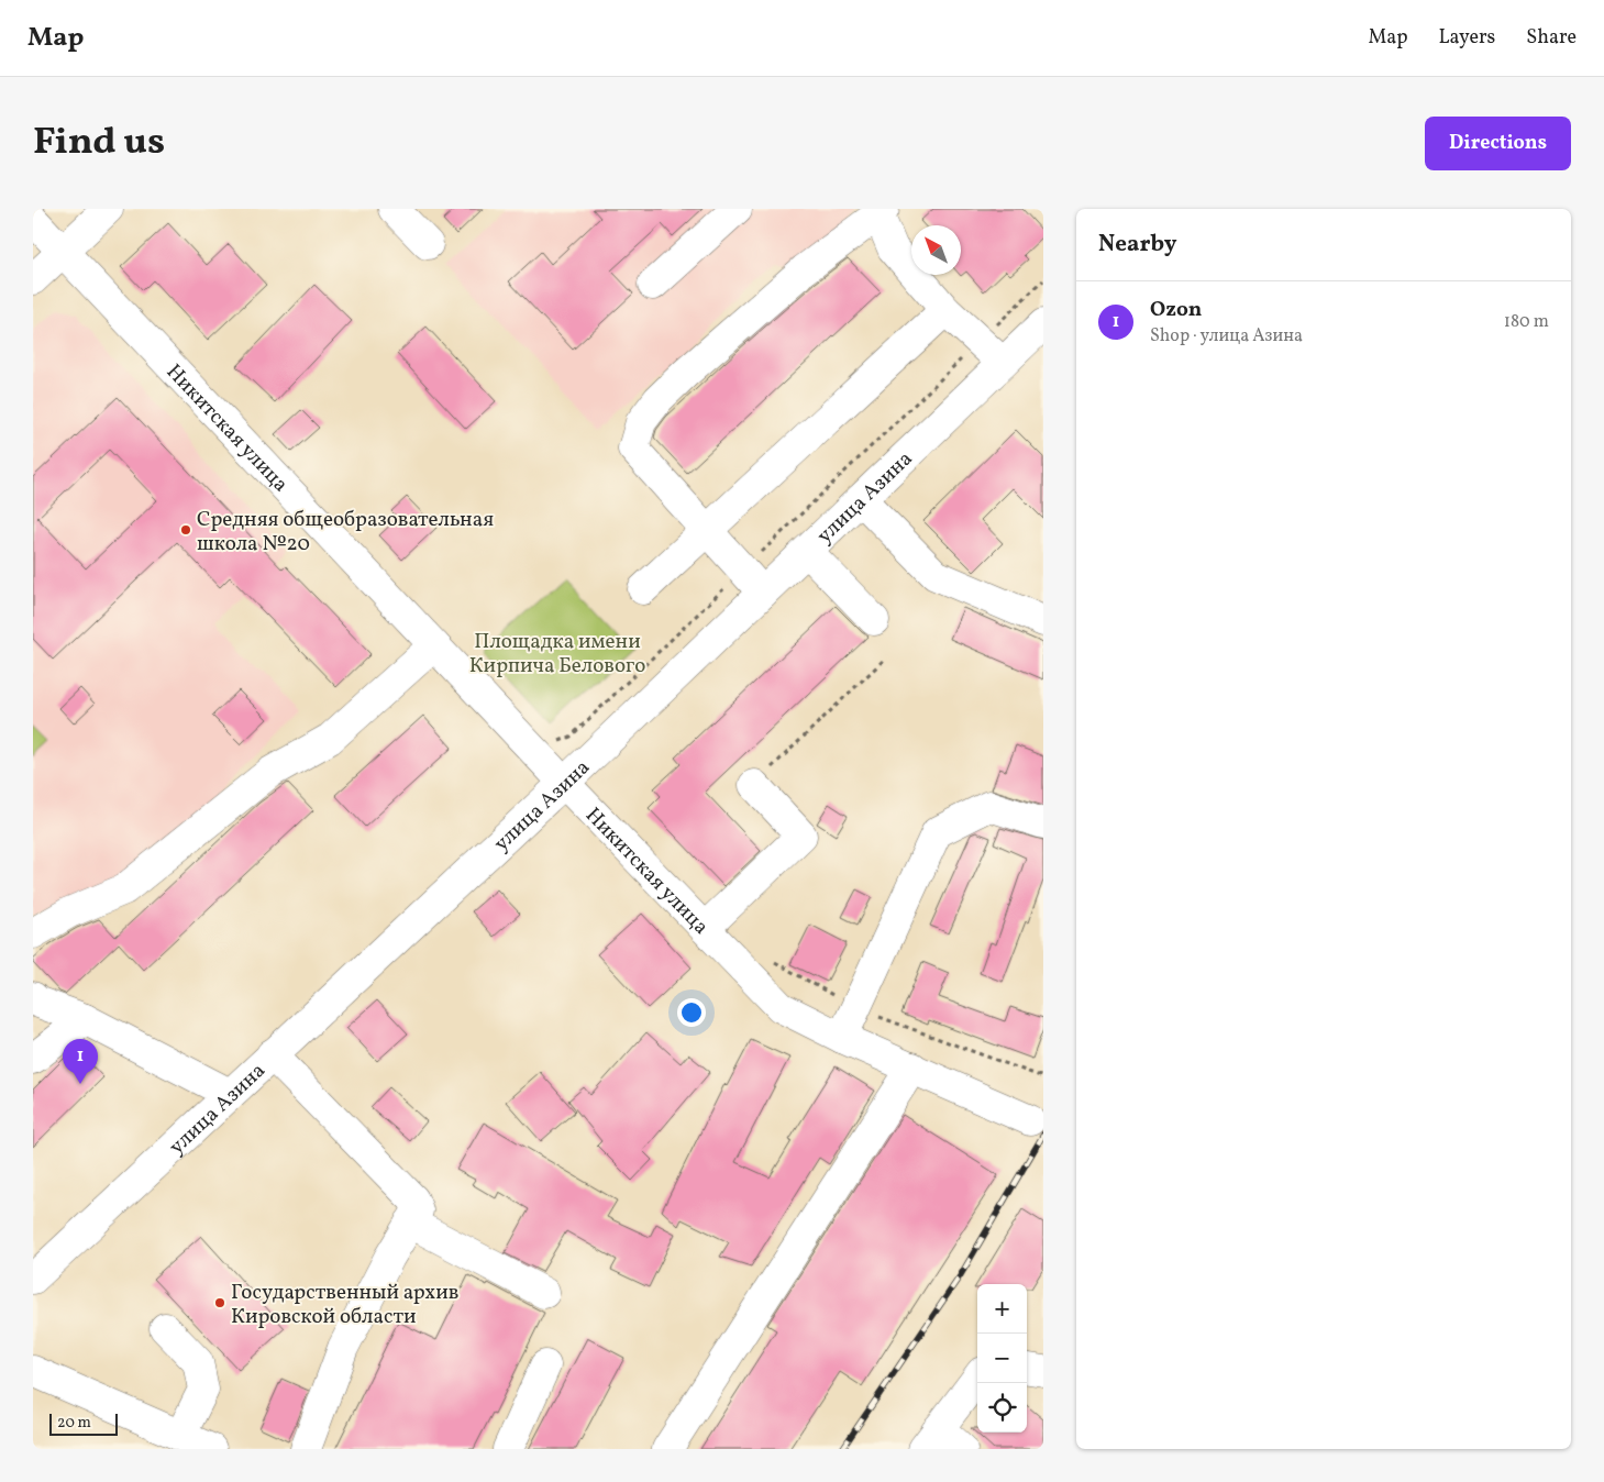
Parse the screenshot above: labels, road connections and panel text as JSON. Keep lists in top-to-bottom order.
{
  "streets": {
    "street": ["Никитская улица", "улица Азина"]
  },
  "crossings": [
    ["Никитская улица", "улица Азина"]
  ],
  "parks": ["Площадка имени Кирпича Белового"],
  "places": ["Средняя общеобразовательная школа №20", "Государственный архив Кировской области"],
  "scale_bar": "20 m",
  "north": "top left",
  "page": {
    "header": "Map",
    "nav": ["Map", "Layers", "Share"],
    "title": "Find us",
    "buttons": "Directions",
    "heading": "Nearby",
    "list": [
      {
        "mark": "1",
        "name": "Ozon",
        "note": "Shop · улица Азина",
        "value": "180 m"
      }
    ],
    "pins": "1",
    "map_buttons": ["+", "−"],
    "scale": "20 m"
  }
}
